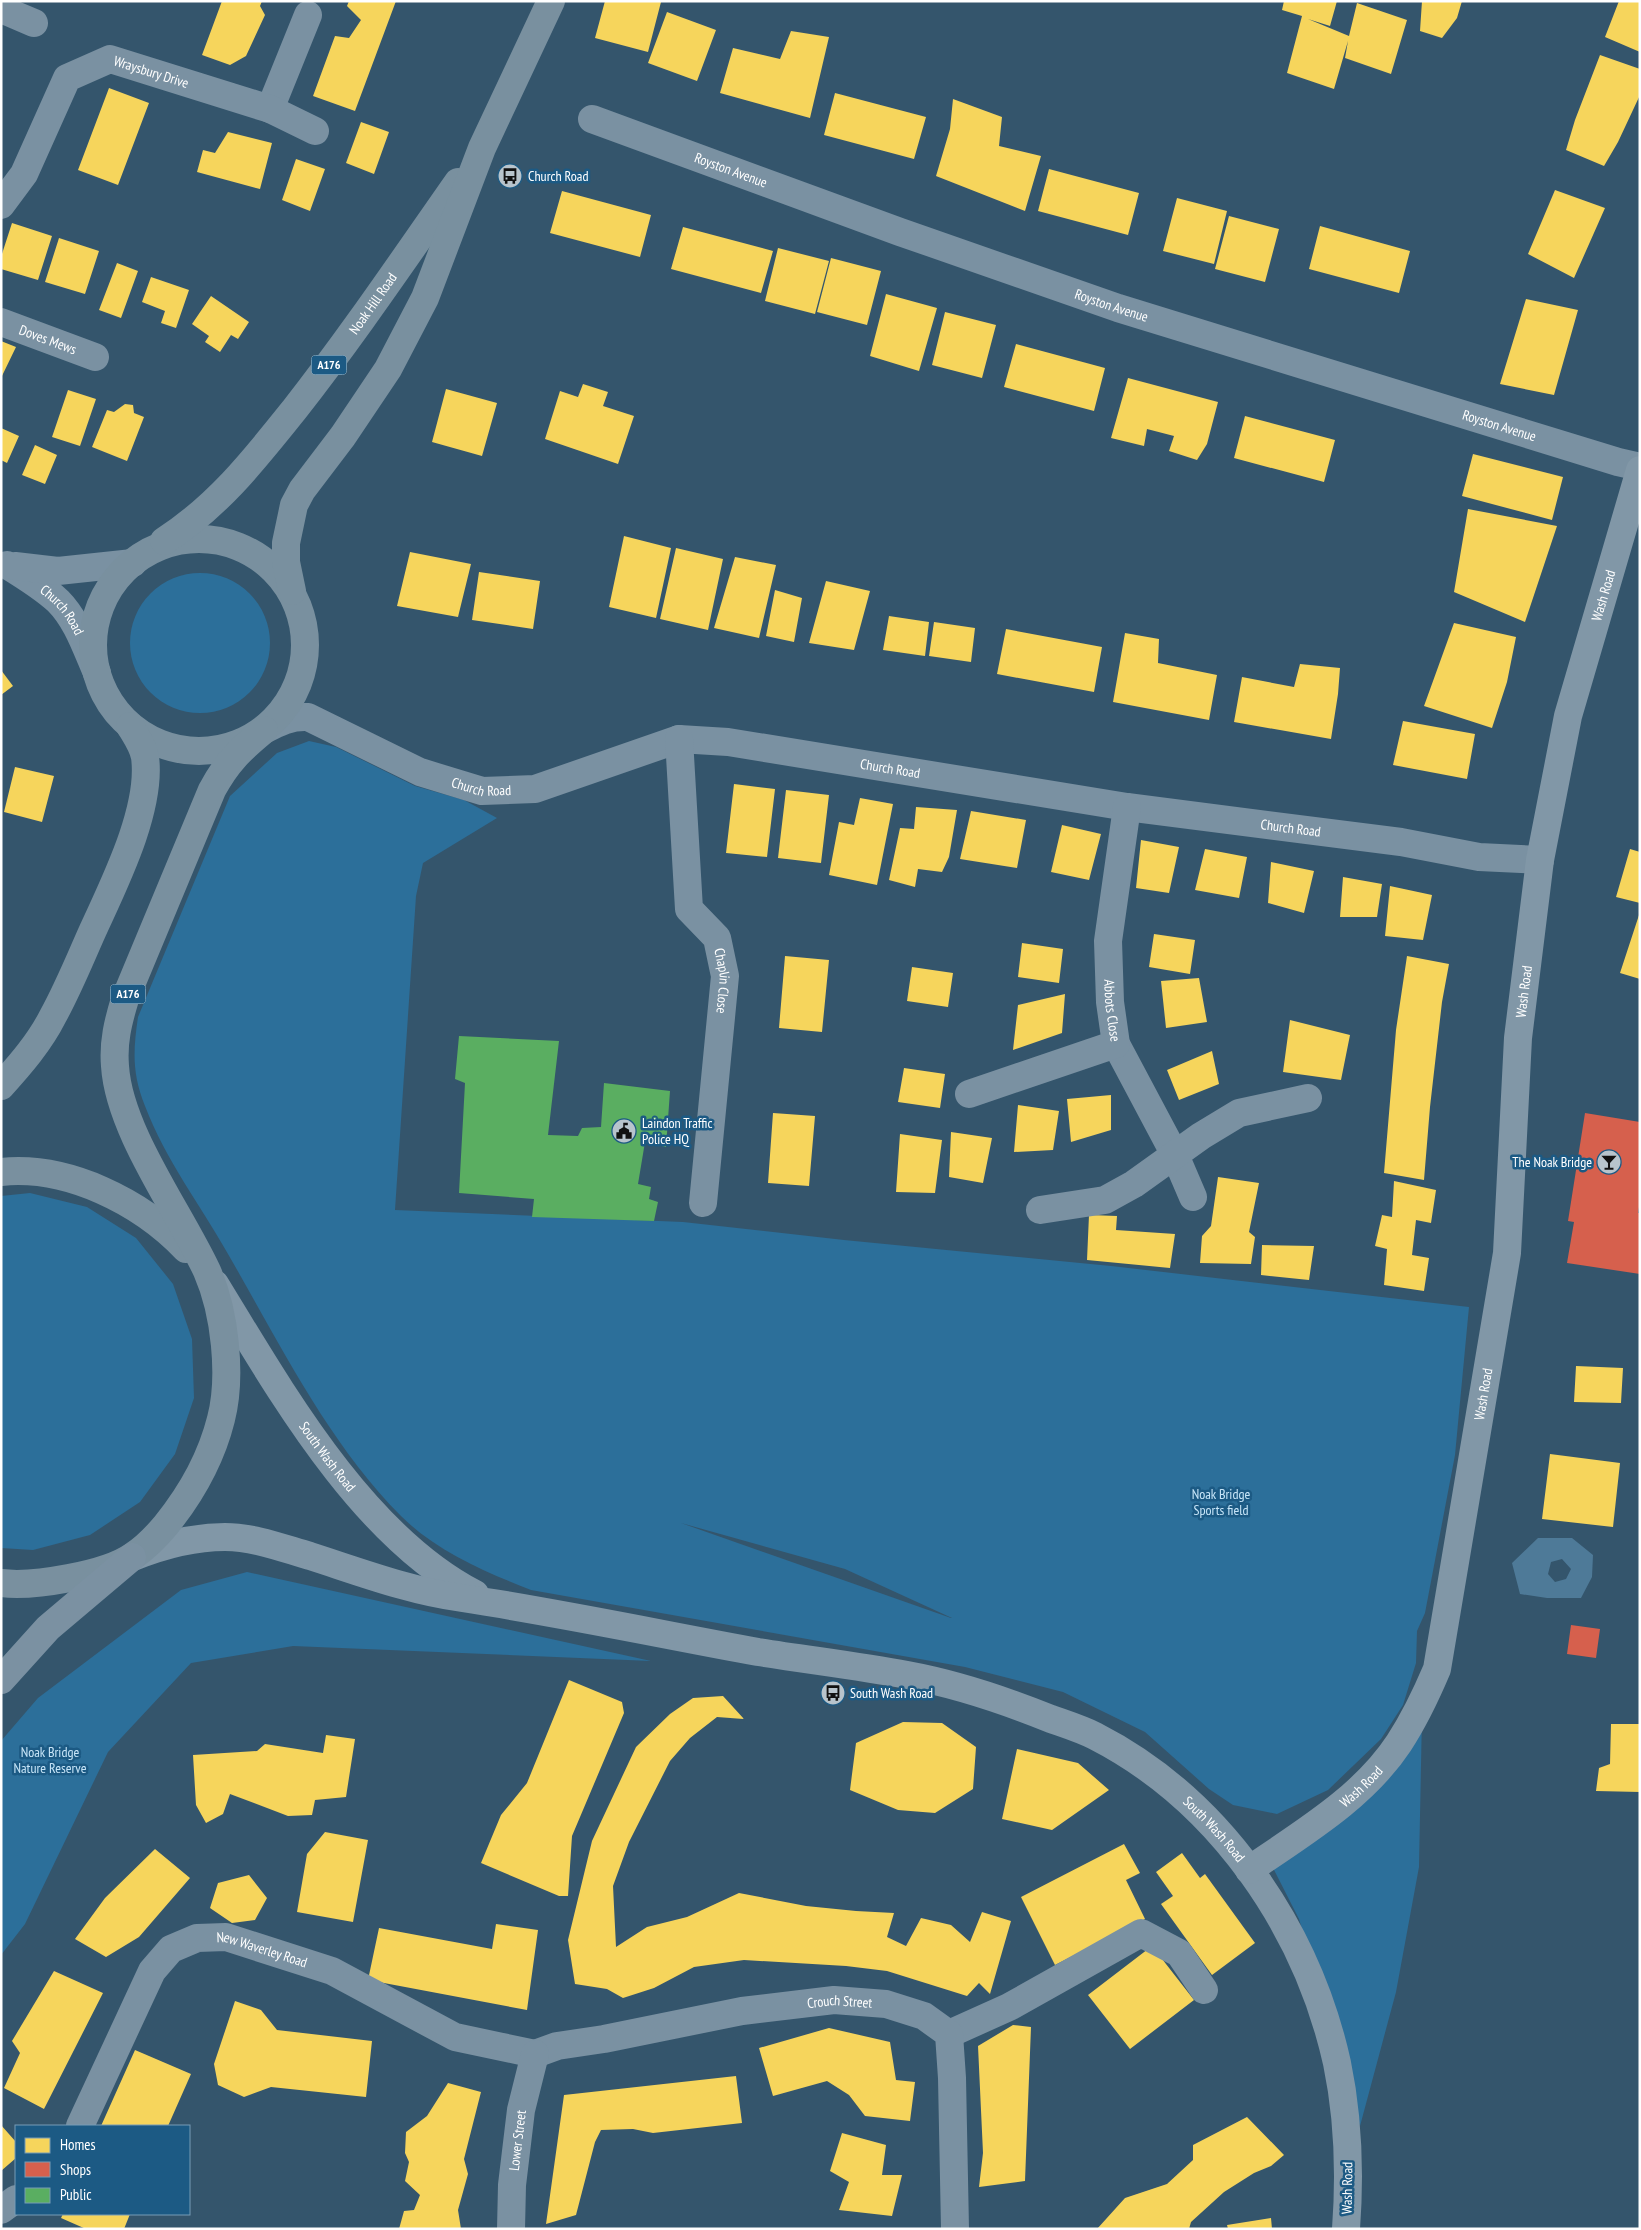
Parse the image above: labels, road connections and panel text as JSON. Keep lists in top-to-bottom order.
{
  "streets": {
    "main road": ["Noak Hill Road", "A176"],
    "street": [
      "Wraysbury Drive",
      "Royston Avenue",
      "Doves Mews",
      "Wash Road",
      "Church Road",
      "Chaplin Close",
      "Abbots Close",
      "South Wash Road",
      "New Waverley Road",
      "Crouch Street",
      "Lower Street"
    ]
  },
  "crossings": [
    ["Royston Avenue", "Wash Road"],
    ["Noak Hill Road", "Church Road"],
    ["A176", "Church Road"],
    ["A176", "South Wash Road"],
    ["Wash Road", "Church Road"],
    ["Wash Road", "South Wash Road"],
    ["Church Road", "Chaplin Close"],
    ["Church Road", "Abbots Close"],
    ["New Waverley Road", "Crouch Street"],
    ["New Waverley Road", "Lower Street"],
    ["Crouch Street", "Lower Street"]
  ],
  "parks": ["Noak Bridge Sports field", "Noak Bridge Nature Reserve"],
  "places": {
    "bus stop": ["Church Road", "South Wash Road"],
    "public building": ["Laindon Traffic Police HQ"],
    "bar": ["The Noak Bridge"]
  },
  "legend": ["Homes", "Shops", "Public"]
}
